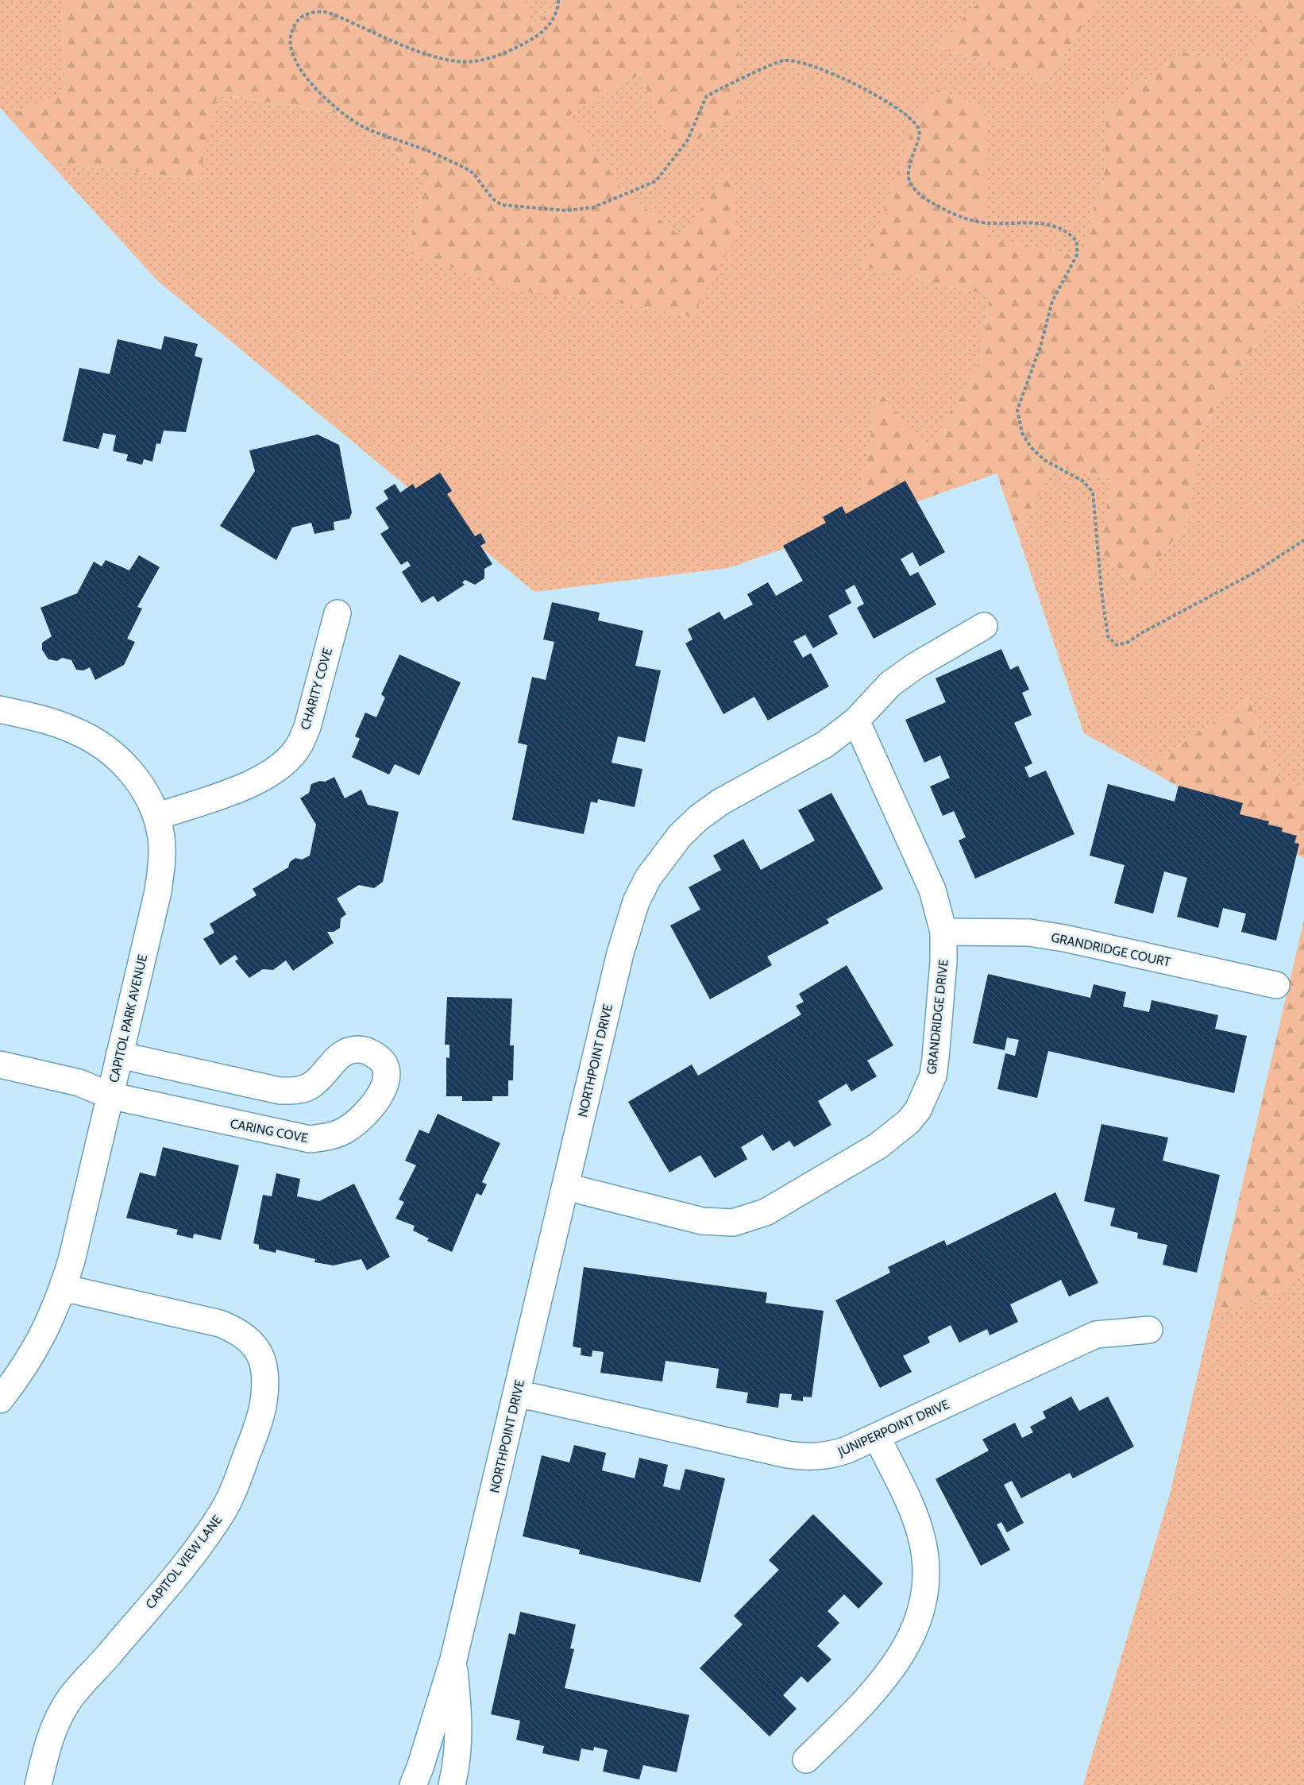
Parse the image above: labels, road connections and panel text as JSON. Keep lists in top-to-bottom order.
{
  "streets": {
    "street": [
      "CHARITY COVE",
      "GRANDRIDGE COURT",
      "GRANDRIDGE DRIVE",
      "CAPITOL PARK AVENUE",
      "NORTHPOINT DRIVE",
      "CARING COVE",
      "JUNIPERPOINT DRIVE",
      "CAPITOL VIEW LANE"
    ]
  },
  "crossings": [
    ["CHARITY COVE", "CAPITOL PARK AVENUE"],
    ["GRANDRIDGE COURT", "GRANDRIDGE DRIVE"],
    ["GRANDRIDGE DRIVE", "NORTHPOINT DRIVE"],
    ["CAPITOL PARK AVENUE", "CARING COVE"],
    ["CAPITOL PARK AVENUE", "CAPITOL VIEW LANE"],
    ["NORTHPOINT DRIVE", "JUNIPERPOINT DRIVE"]
  ]
}
